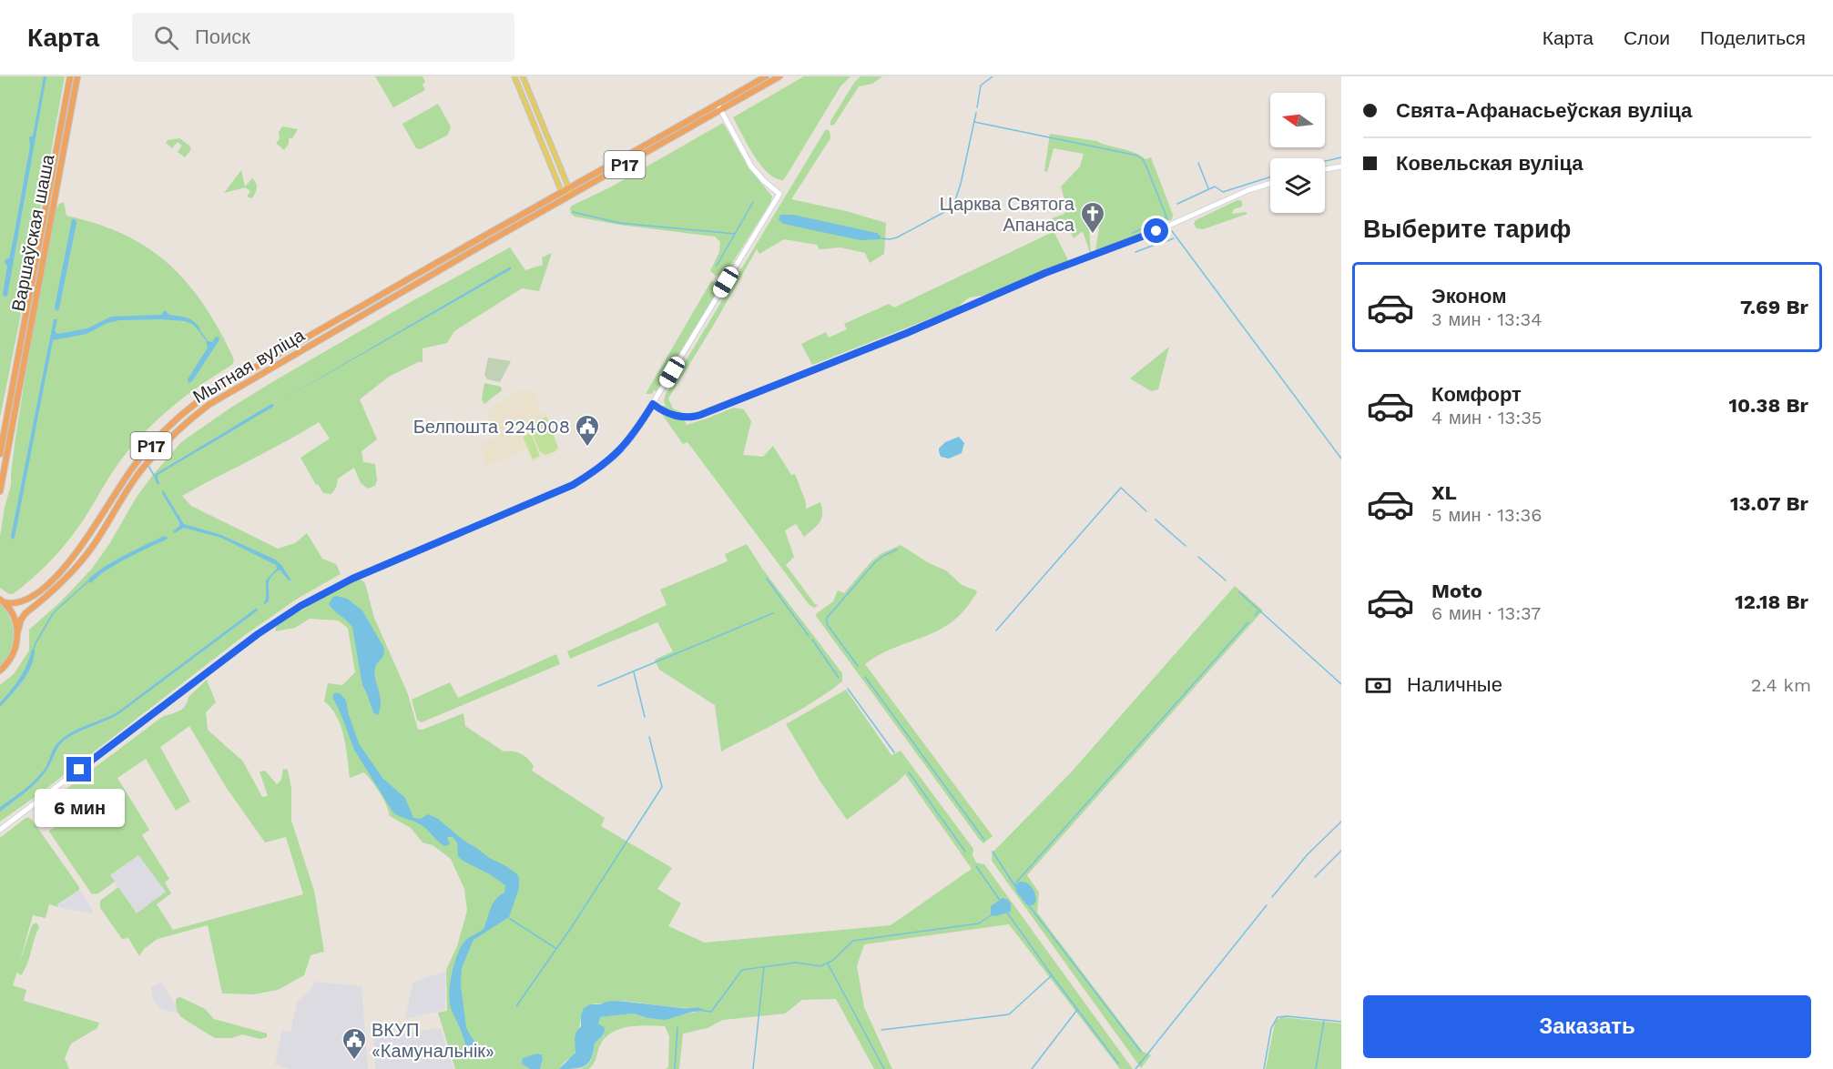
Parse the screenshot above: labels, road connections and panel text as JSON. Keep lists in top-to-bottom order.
{
  "streets": {
    "highway": ["Р17", "Варшаўская шаша", "Мытная вуліца"]
  },
  "places": {
    "church": ["Царква Святога Апанаса"],
    "public building": ["Белпошта 224008", "ВКУП «Камунальнік»"]
  },
  "north": "left",
  "page": {
    "header": "Карта",
    "search": "Поиск",
    "nav": ["Карта", "Слои", "Поделиться"],
    "banner": ["Свята-Афанасьеўская вуліца", "Ковельская вуліца"],
    "heading": "Выберите тариф",
    "list": [
      {
        "name": "Эконом",
        "note": "3 мин · 13:34",
        "value": "7.69 Br"
      },
      {
        "name": "Комфорт",
        "note": "4 мин · 13:35",
        "value": "10.38 Br"
      },
      {
        "name": "XL",
        "note": "5 мин · 13:36",
        "value": "13.07 Br"
      },
      {
        "name": "Moto",
        "note": "6 мин · 13:37",
        "value": "12.18 Br"
      }
    ],
    "pay": ["Наличные", "2.4 km"],
    "bubble": "6 мин",
    "buttons": "Заказать"
  }
}
